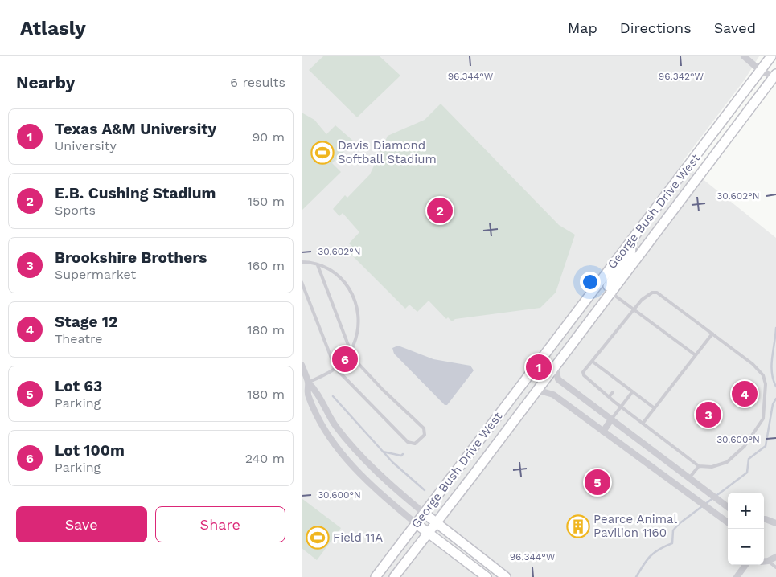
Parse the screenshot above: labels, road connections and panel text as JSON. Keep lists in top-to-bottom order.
{
  "streets": {
    "main road": ["George Bush Drive West"]
  },
  "places": {
    "sports": ["Davis Diamond Softball Stadium", "Field 11A"],
    "building": ["Pearce Animal Pavilion 1160"]
  },
  "page": {
    "header": "Atlasly",
    "nav": ["Map", "Directions", "Saved"],
    "heading": ["Nearby", "6 results"],
    "list": [
      {
        "mark": "1",
        "name": "Texas A&M University",
        "note": "University",
        "value": "90 m"
      },
      {
        "mark": "2",
        "name": "E.B. Cushing Stadium",
        "note": "Sports",
        "value": "150 m"
      },
      {
        "mark": "3",
        "name": "Brookshire Brothers",
        "note": "Supermarket",
        "value": "160 m"
      },
      {
        "mark": "4",
        "name": "Stage 12",
        "note": "Theatre",
        "value": "180 m"
      },
      {
        "mark": "5",
        "name": "Lot 63",
        "note": "Parking",
        "value": "180 m"
      },
      {
        "mark": "6",
        "name": "Lot 100m",
        "note": "Parking",
        "value": "240 m"
      }
    ],
    "pins": [
      "2",
      "6",
      "1",
      "4",
      "3",
      "5"
    ],
    "map_buttons": ["+", "−"],
    "buttons": ["Save", "Share"]
  },
  "coordinates": [
    "96.344°W",
    "96.342°W",
    "30.602°N",
    "30.600°N"
  ]
}
